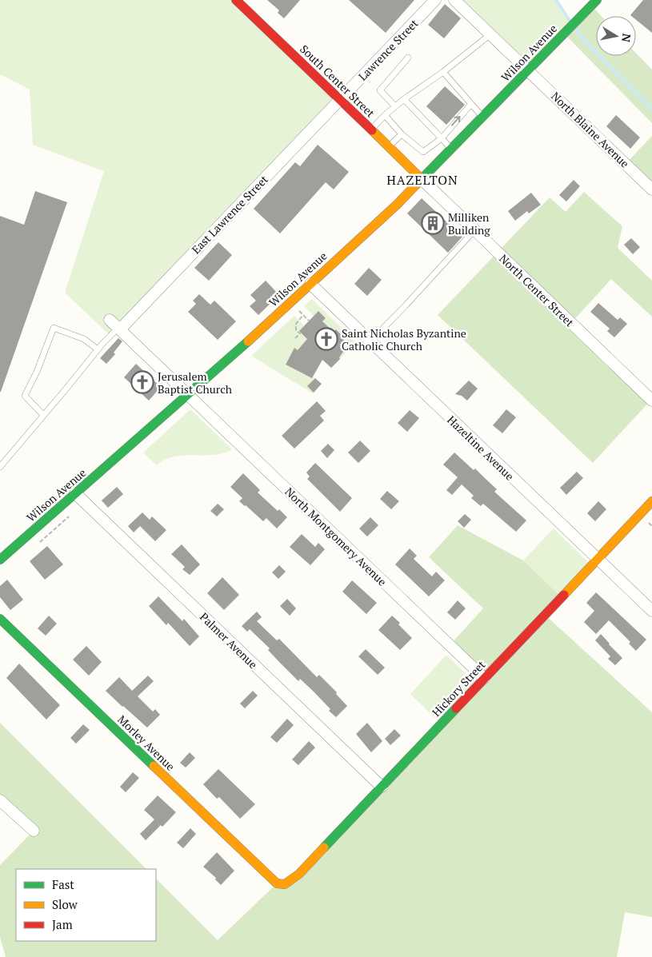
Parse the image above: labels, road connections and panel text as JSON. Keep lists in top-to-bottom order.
{
  "streets": {
    "main road": [
      "Wilson Avenue",
      "South Center Street",
      "Hickory Street",
      "Morley Avenue"
    ],
    "street": [
      "Lawrence Street",
      "North Blaine Avenue",
      "East Lawrence Street",
      "North Center Street",
      "Hazeltine Avenue",
      "North Montgomery Avenue",
      "Palmer Avenue"
    ]
  },
  "crossings": [
    ["Lawrence Street", "South Center Street"],
    ["Lawrence Street", "East Lawrence Street"],
    ["Wilson Avenue", "South Center Street"],
    ["Wilson Avenue", "North Blaine Avenue"],
    ["Wilson Avenue", "North Center Street"],
    ["Wilson Avenue", "Hazeltine Avenue"],
    ["Wilson Avenue", "North Montgomery Avenue"],
    ["Wilson Avenue", "Palmer Avenue"],
    ["South Center Street", "East Lawrence Street"],
    ["South Center Street", "North Center Street"],
    ["East Lawrence Street", "North Montgomery Avenue"],
    ["Hazeltine Avenue", "Hickory Street"],
    ["North Montgomery Avenue", "Hickory Street"],
    ["Palmer Avenue", "Hickory Street"],
    ["Hickory Street", "Morley Avenue"]
  ],
  "districts": ["HAZELTON"],
  "places": {
    "building": ["Milliken Building"],
    "church": ["Saint Nicholas Byzantine Catholic Church", "Jerusalem Baptist Church"]
  },
  "legend": ["Fast", "Slow", "Jam"],
  "north": "right"
}
